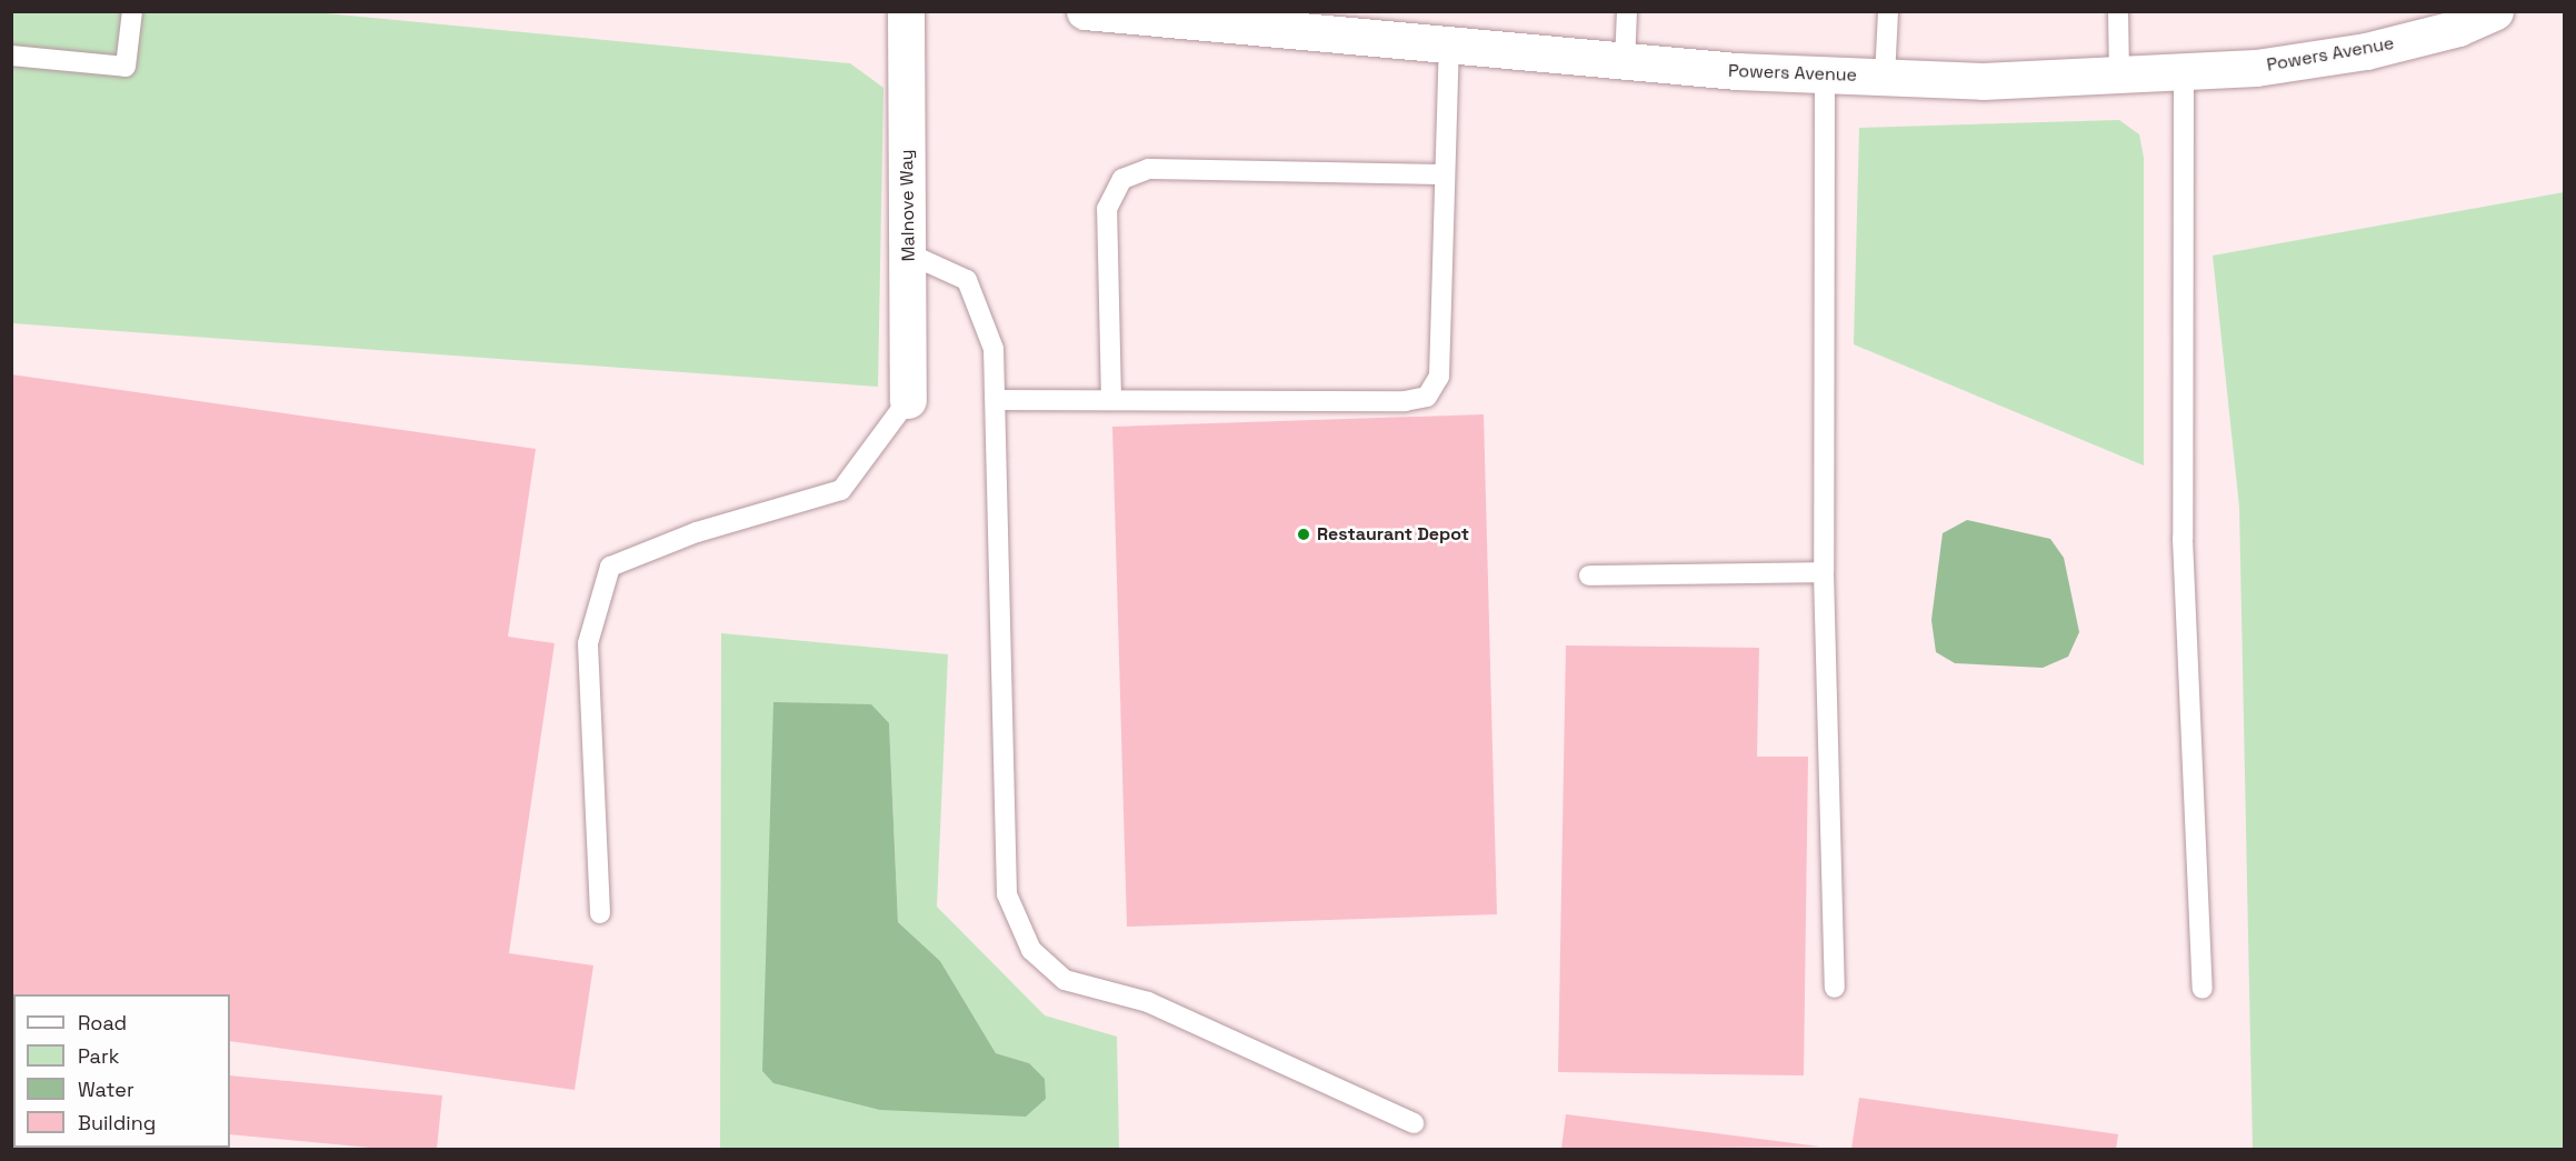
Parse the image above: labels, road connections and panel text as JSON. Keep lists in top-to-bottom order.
{
  "streets": {
    "street": ["Powers Avenue", "Malnove Way"]
  },
  "places": ["Restaurant Depot"],
  "legend": [
    "Road",
    "Park",
    "Water",
    "Building"
  ]
}
